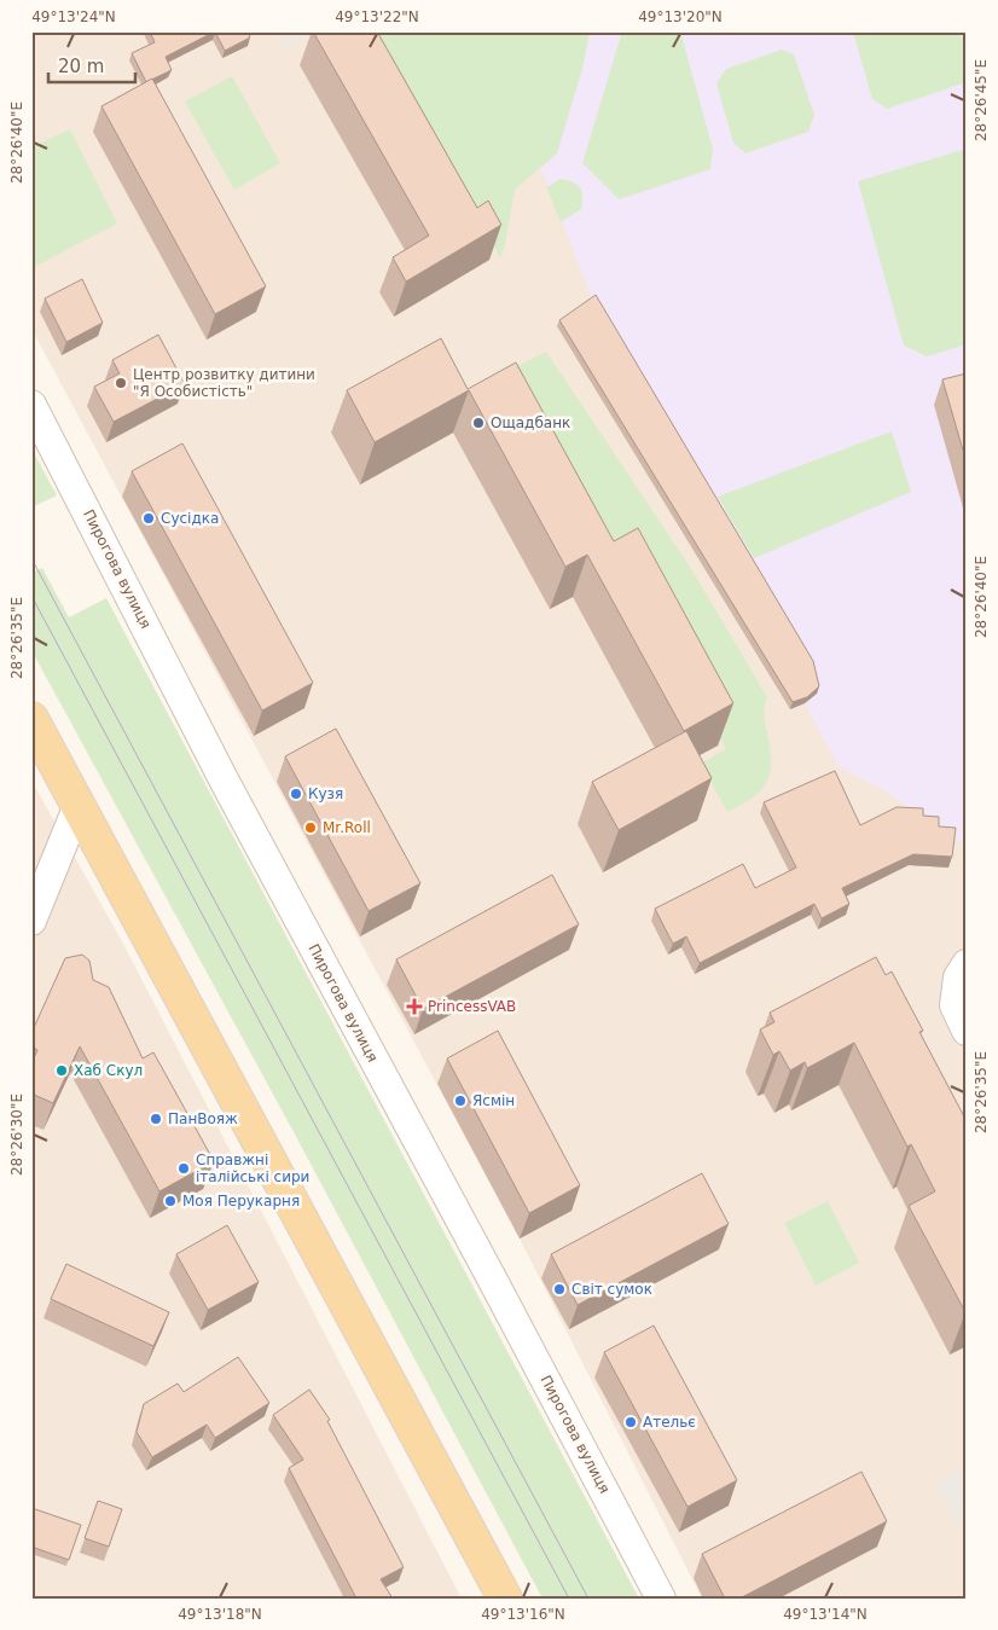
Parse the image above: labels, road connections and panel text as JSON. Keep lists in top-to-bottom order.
{
  "streets": {
    "street": ["Пирогова вулиця"]
  },
  "places": {
    "other": [
      "Центр розвитку дитини \"Я Особистість\"",
      "Ощадбанк",
      "Сусідка",
      "Кузя",
      "Mr.Roll",
      "Хаб Скул",
      "Ясмін",
      "ПанВояж",
      "Справжні італійські сири",
      "Моя Перукарня",
      "Світ сумок",
      "Ательє"
    ],
    "health": ["PrincessVAB"]
  },
  "scale_bar": "20 m",
  "coordinates": [
    "49°13'24\"N",
    "49°13'22\"N",
    "49°13'20\"N",
    "28°26'45\"E",
    "28°26'40\"E",
    "28°26'35\"E",
    "28°26'30\"E",
    "49°13'18\"N",
    "49°13'16\"N",
    "49°13'14\"N"
  ]
}
